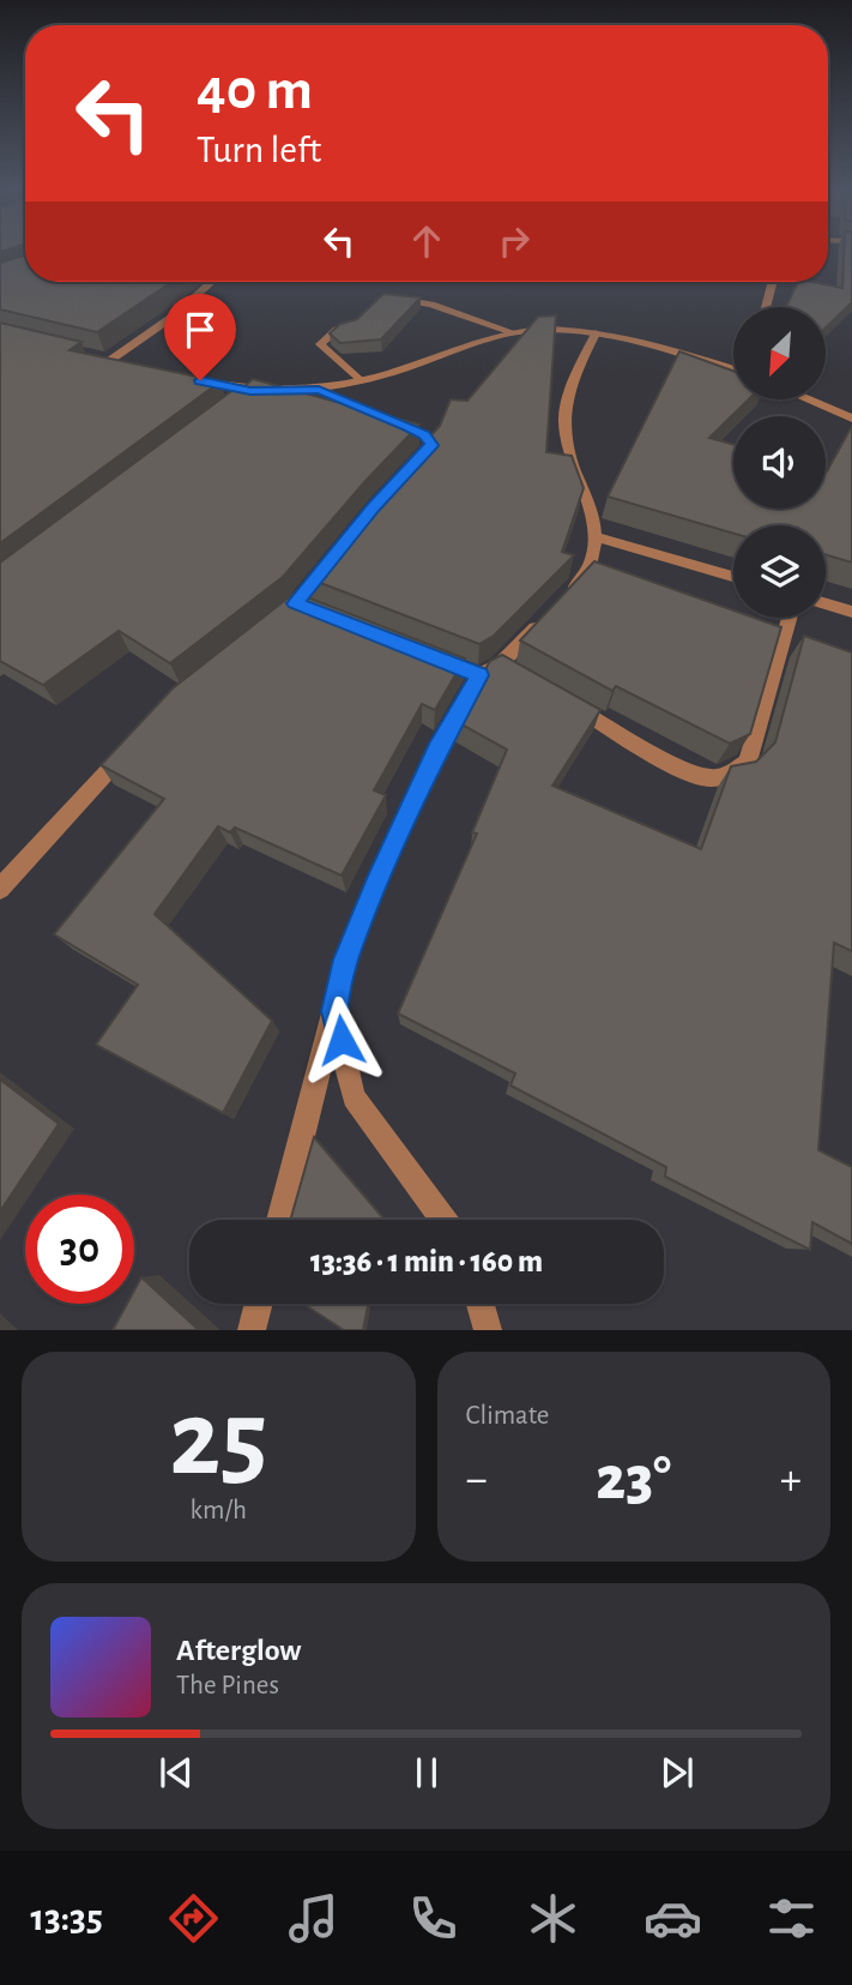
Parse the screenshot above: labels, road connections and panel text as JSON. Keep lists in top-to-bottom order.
{
  "north": "bottom left",
  "page": {
    "turn": ["40 m", "Turn left"],
    "limit": "30",
    "trip": "13:36 · 1 min · 160 m",
    "tile": [
      ["25", "km/h"],
      "Climate"
    ],
    "heat": ["−", "23°", "+"],
    "song": ["Afterglow", "The Pines"],
    "tabs": "13:35"
  }
}
